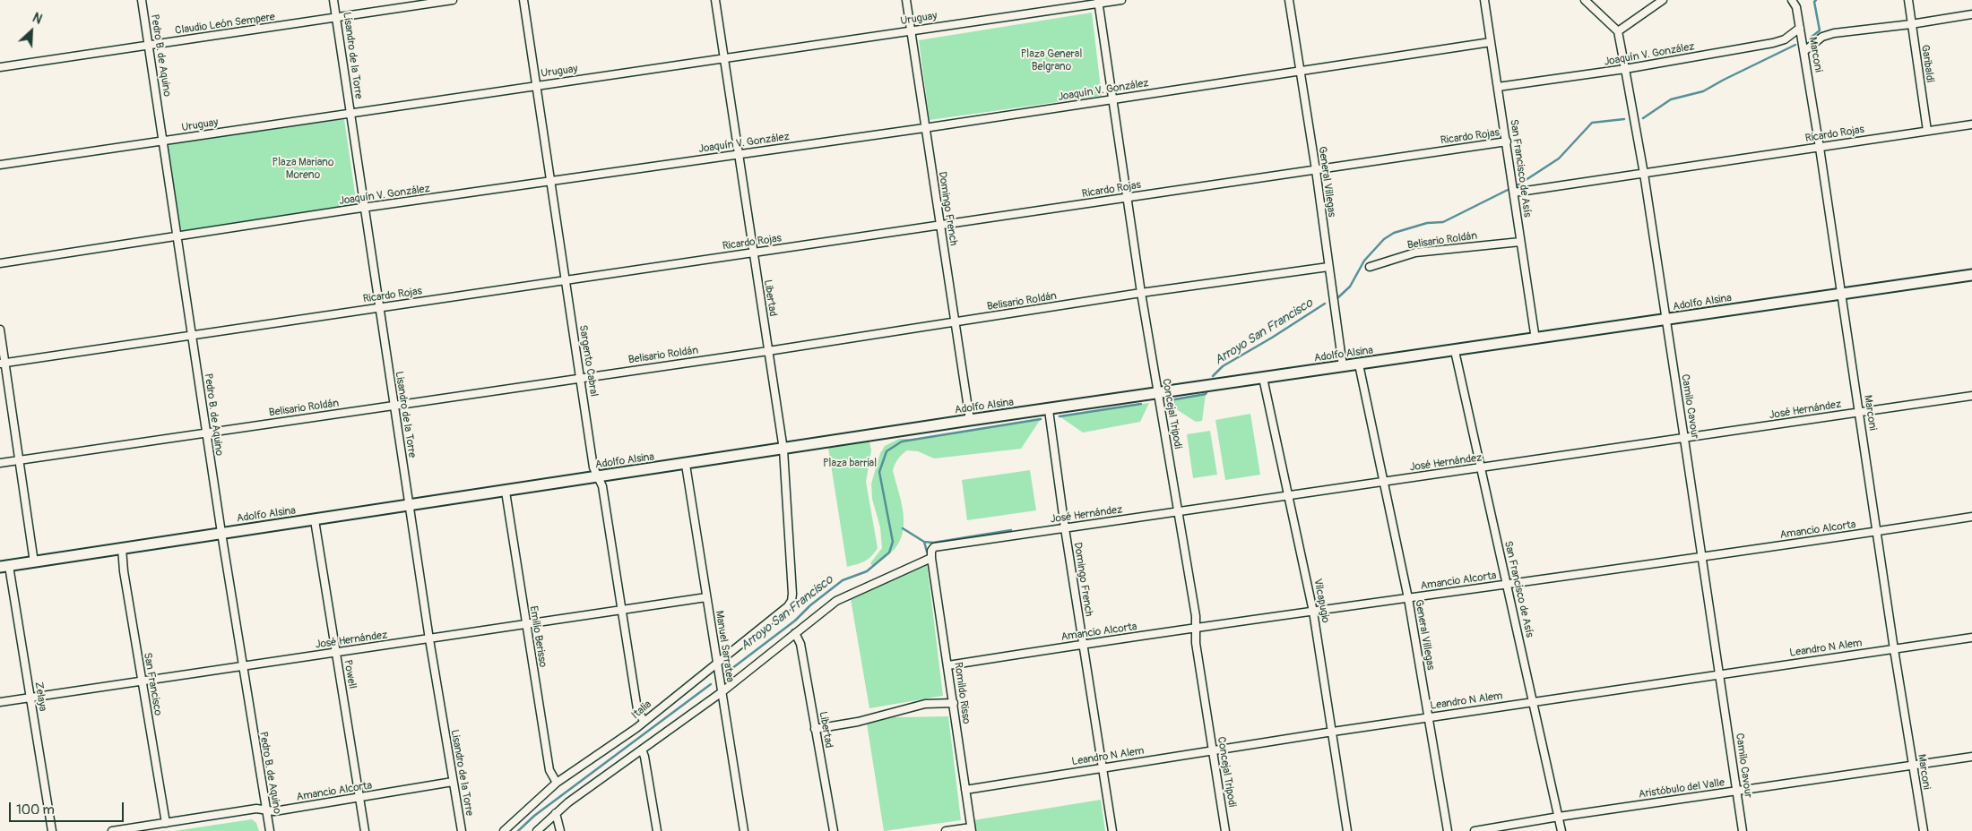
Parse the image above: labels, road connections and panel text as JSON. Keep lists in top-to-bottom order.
{
  "streets": {
    "street": [
      "Uruguay",
      "Claudio León Sempere",
      "Joaquín V. González",
      "Marconi",
      "Pedro B. de Aquino",
      "Lisandro de la Torre",
      "Garibaldi",
      "Ricardo Rojas",
      "San Francisco de Asís",
      "General Villegas",
      "Domingo French",
      "Belisario Roldán",
      "Libertad",
      "Adolfo Alsina",
      "Sargento Cabral",
      "Camilo Cavour",
      "José Hernández",
      "Concejal Tripodi",
      "Amancio Alcorta",
      "Vilcapugio",
      "Emilio Berisso",
      "Manuel Sarratea",
      "Leandro N Alem",
      "Powell",
      "San Francisco",
      "Romildo Risso",
      "Zelaya",
      "Italia",
      "Aristóbulo del Valle"
    ]
  },
  "crossings": [
    ["Uruguay", "Pedro B. de Aquino"],
    ["Uruguay", "Lisandro de la Torre"],
    ["Uruguay", "Domingo French"],
    ["Uruguay", "Libertad"],
    ["Uruguay", "Sargento Cabral"],
    ["Uruguay", "Concejal Tripodi"],
    ["Claudio León Sempere", "Pedro B. de Aquino"],
    ["Claudio León Sempere", "Lisandro de la Torre"],
    ["Joaquín V. González", "Marconi"],
    ["Joaquín V. González", "Pedro B. de Aquino"],
    ["Joaquín V. González", "Lisandro de la Torre"],
    ["Joaquín V. González", "San Francisco de Asís"],
    ["Joaquín V. González", "General Villegas"],
    ["Joaquín V. González", "Domingo French"],
    ["Joaquín V. González", "Libertad"],
    ["Joaquín V. González", "Sargento Cabral"],
    ["Joaquín V. González", "Camilo Cavour"],
    ["Joaquín V. González", "Concejal Tripodi"],
    ["Marconi", "Ricardo Rojas"],
    ["Marconi", "Adolfo Alsina"],
    ["Marconi", "José Hernández"],
    ["Marconi", "Amancio Alcorta"],
    ["Marconi", "Leandro N Alem"],
    ["Marconi", "Aristóbulo del Valle"],
    ["Pedro B. de Aquino", "Ricardo Rojas"],
    ["Pedro B. de Aquino", "Belisario Roldán"],
    ["Pedro B. de Aquino", "Adolfo Alsina"],
    ["Pedro B. de Aquino", "José Hernández"],
    ["Pedro B. de Aquino", "Amancio Alcorta"],
    ["Lisandro de la Torre", "Ricardo Rojas"],
    ["Lisandro de la Torre", "Belisario Roldán"],
    ["Lisandro de la Torre", "Adolfo Alsina"],
    ["Lisandro de la Torre", "José Hernández"],
    ["Lisandro de la Torre", "Amancio Alcorta"],
    ["Garibaldi", "Ricardo Rojas"],
    ["Ricardo Rojas", "San Francisco de Asís"],
    ["Ricardo Rojas", "General Villegas"],
    ["Ricardo Rojas", "Domingo French"],
    ["Ricardo Rojas", "Libertad"],
    ["Ricardo Rojas", "Sargento Cabral"],
    ["Ricardo Rojas", "Camilo Cavour"],
    ["Ricardo Rojas", "Concejal Tripodi"],
    ["San Francisco de Asís", "Belisario Roldán"],
    ["San Francisco de Asís", "Adolfo Alsina"],
    ["San Francisco de Asís", "José Hernández"],
    ["San Francisco de Asís", "Amancio Alcorta"],
    ["San Francisco de Asís", "Leandro N Alem"],
    ["San Francisco de Asís", "Aristóbulo del Valle"],
    ["General Villegas", "Belisario Roldán"],
    ["General Villegas", "Adolfo Alsina"],
    ["General Villegas", "José Hernández"],
    ["General Villegas", "Amancio Alcorta"],
    ["General Villegas", "Leandro N Alem"],
    ["Domingo French", "Belisario Roldán"],
    ["Domingo French", "Adolfo Alsina"],
    ["Domingo French", "José Hernández"],
    ["Domingo French", "Amancio Alcorta"],
    ["Domingo French", "Leandro N Alem"],
    ["Belisario Roldán", "Libertad"],
    ["Belisario Roldán", "Sargento Cabral"],
    ["Belisario Roldán", "Concejal Tripodi"],
    ["Libertad", "Adolfo Alsina"],
    ["Libertad", "Italia"],
    ["Adolfo Alsina", "Sargento Cabral"],
    ["Adolfo Alsina", "Camilo Cavour"],
    ["Adolfo Alsina", "Concejal Tripodi"],
    ["Adolfo Alsina", "Vilcapugio"],
    ["Adolfo Alsina", "Emilio Berisso"],
    ["Adolfo Alsina", "Manuel Sarratea"],
    ["Adolfo Alsina", "Powell"],
    ["Adolfo Alsina", "San Francisco"],
    ["Adolfo Alsina", "Zelaya"],
    ["Sargento Cabral", "José Hernández"],
    ["Sargento Cabral", "Italia"],
    ["Camilo Cavour", "José Hernández"],
    ["Camilo Cavour", "Amancio Alcorta"],
    ["Camilo Cavour", "Leandro N Alem"],
    ["Camilo Cavour", "Aristóbulo del Valle"],
    ["José Hernández", "Concejal Tripodi"],
    ["José Hernández", "Vilcapugio"],
    ["José Hernández", "Emilio Berisso"],
    ["José Hernández", "Manuel Sarratea"],
    ["José Hernández", "Powell"],
    ["José Hernández", "San Francisco"],
    ["José Hernández", "Romildo Risso"],
    ["José Hernández", "Zelaya"],
    ["Concejal Tripodi", "Amancio Alcorta"],
    ["Concejal Tripodi", "Leandro N Alem"],
    ["Amancio Alcorta", "Vilcapugio"],
    ["Amancio Alcorta", "Powell"],
    ["Amancio Alcorta", "San Francisco"],
    ["Amancio Alcorta", "Romildo Risso"],
    ["Vilcapugio", "Leandro N Alem"],
    ["Emilio Berisso", "Italia"],
    ["Manuel Sarratea", "Italia"],
    ["Leandro N Alem", "Romildo Risso"]
  ],
  "water": ["Arroyo San Francisco"],
  "parks": ["Plaza General Belgrano", "Plaza Mariano Moreno", "Plaza barrial"],
  "scale_bar": "100 m",
  "north": "top right"
}
